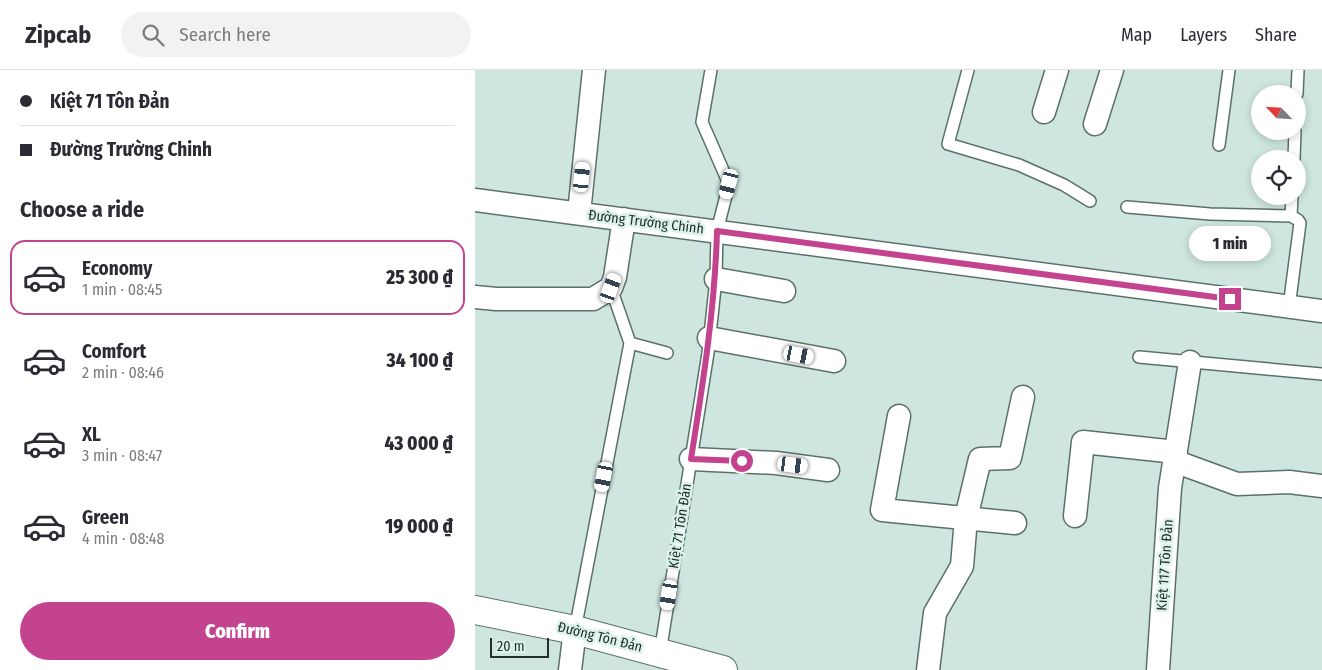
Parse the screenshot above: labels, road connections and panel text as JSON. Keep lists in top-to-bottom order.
{
  "streets": {
    "street": ["Đường Trường Chinh", "Kiệt 117 Tôn Đản", "Đường Tôn Đản"],
    "lane": ["Kiệt 71 Tôn Đản"]
  },
  "crossings": [
    ["Đường Trường Chinh", "Kiệt 71 Tôn Đản"],
    ["Kiệt 71 Tôn Đản", "Đường Tôn Đản"]
  ],
  "scale_bar": "20 m",
  "north": "top left",
  "page": {
    "header": "Zipcab",
    "search": "Search here",
    "nav": ["Map", "Layers", "Share"],
    "banner": ["Kiệt 71 Tôn Đản", "Đường Trường Chinh"],
    "heading": "Choose a ride",
    "bubble": "1 min",
    "list": [
      {
        "name": "Economy",
        "note": "1 min · 08:45",
        "value": "25 300 ₫"
      },
      {
        "name": "Comfort",
        "note": "2 min · 08:46",
        "value": "34 100 ₫"
      },
      {
        "name": "XL",
        "note": "3 min · 08:47",
        "value": "43 000 ₫"
      },
      {
        "name": "Green",
        "note": "4 min · 08:48",
        "value": "19 000 ₫"
      }
    ],
    "buttons": "Confirm",
    "scale": "20 m"
  }
}
